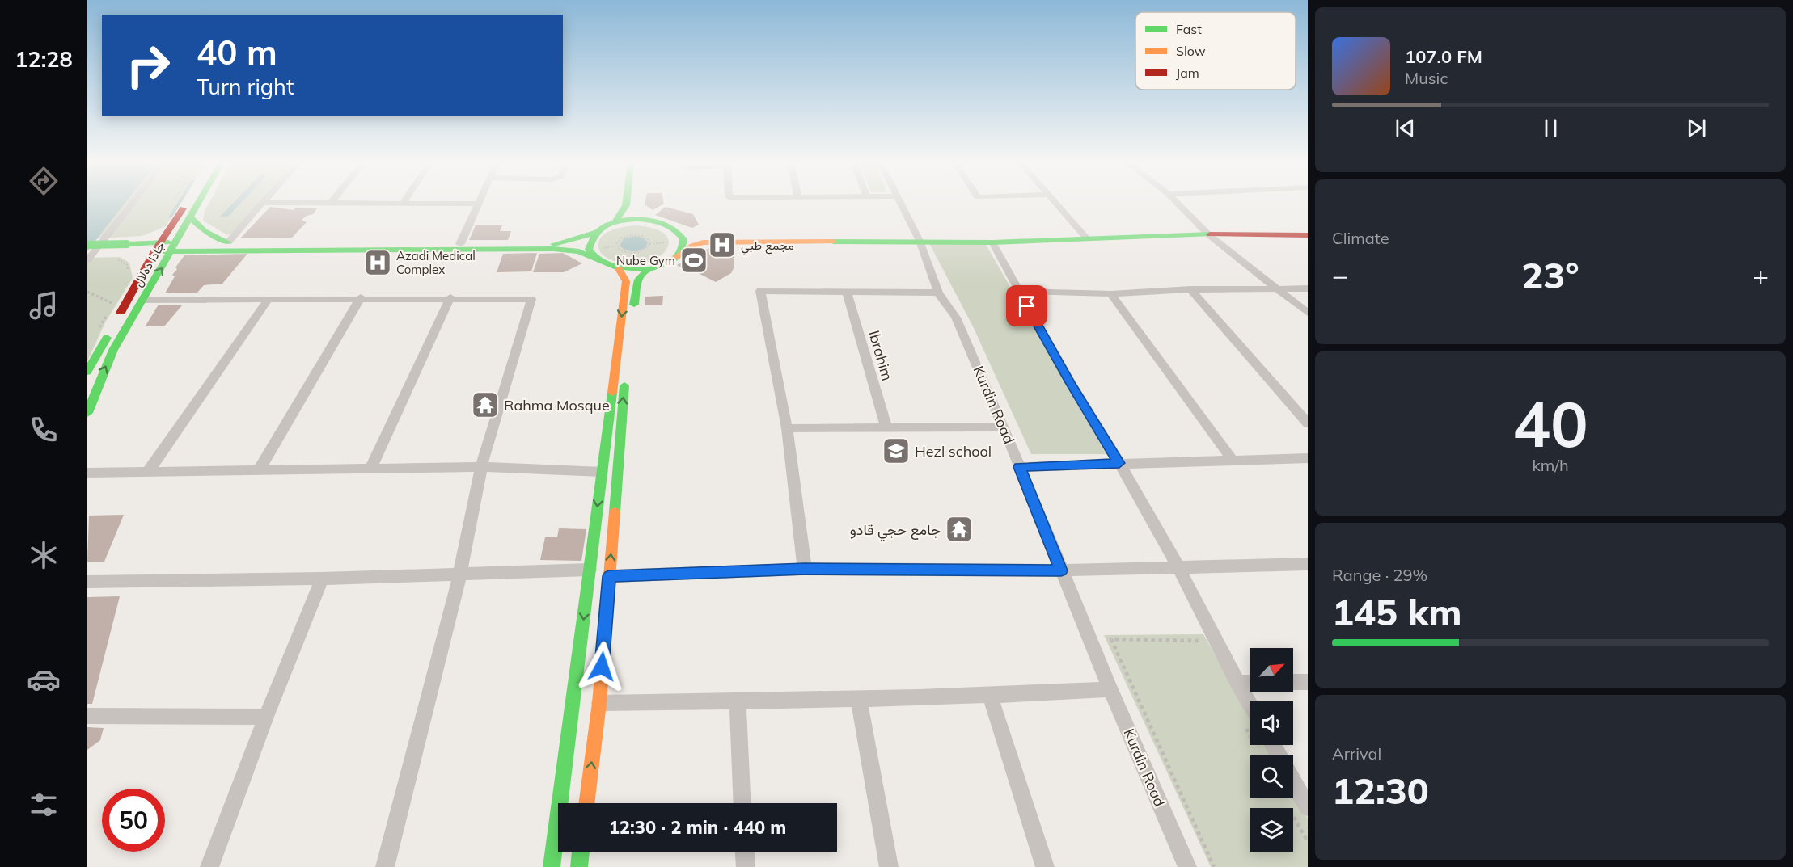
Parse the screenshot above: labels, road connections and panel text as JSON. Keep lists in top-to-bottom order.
{
  "streets": {
    "main road": ["جادا دەلال"],
    "street": ["Ibrahim", "Kurdin Road"]
  },
  "places": {
    "hospital": ["مجمع طبي", "Azadi Medical Complex"],
    "sports": ["Nube Gym"],
    "temple": ["Rahma Mosque", "جامع حجي قادو"],
    "school or university": ["Hezl school"]
  },
  "legend": ["Fast", "Slow", "Jam"],
  "north": "top right",
  "page": {
    "tabs": "12:28",
    "turn": ["40 m", "Turn right"],
    "song": ["107.0 FM", "Music"],
    "tile": [
      "Climate",
      ["40", "km/h"],
      ["Range · 29%", "145 km"],
      ["Arrival", "12:30"]
    ],
    "heat": ["−", "23°", "+"],
    "limit": "50",
    "trip": "12:30 · 2 min · 440 m"
  }
}
